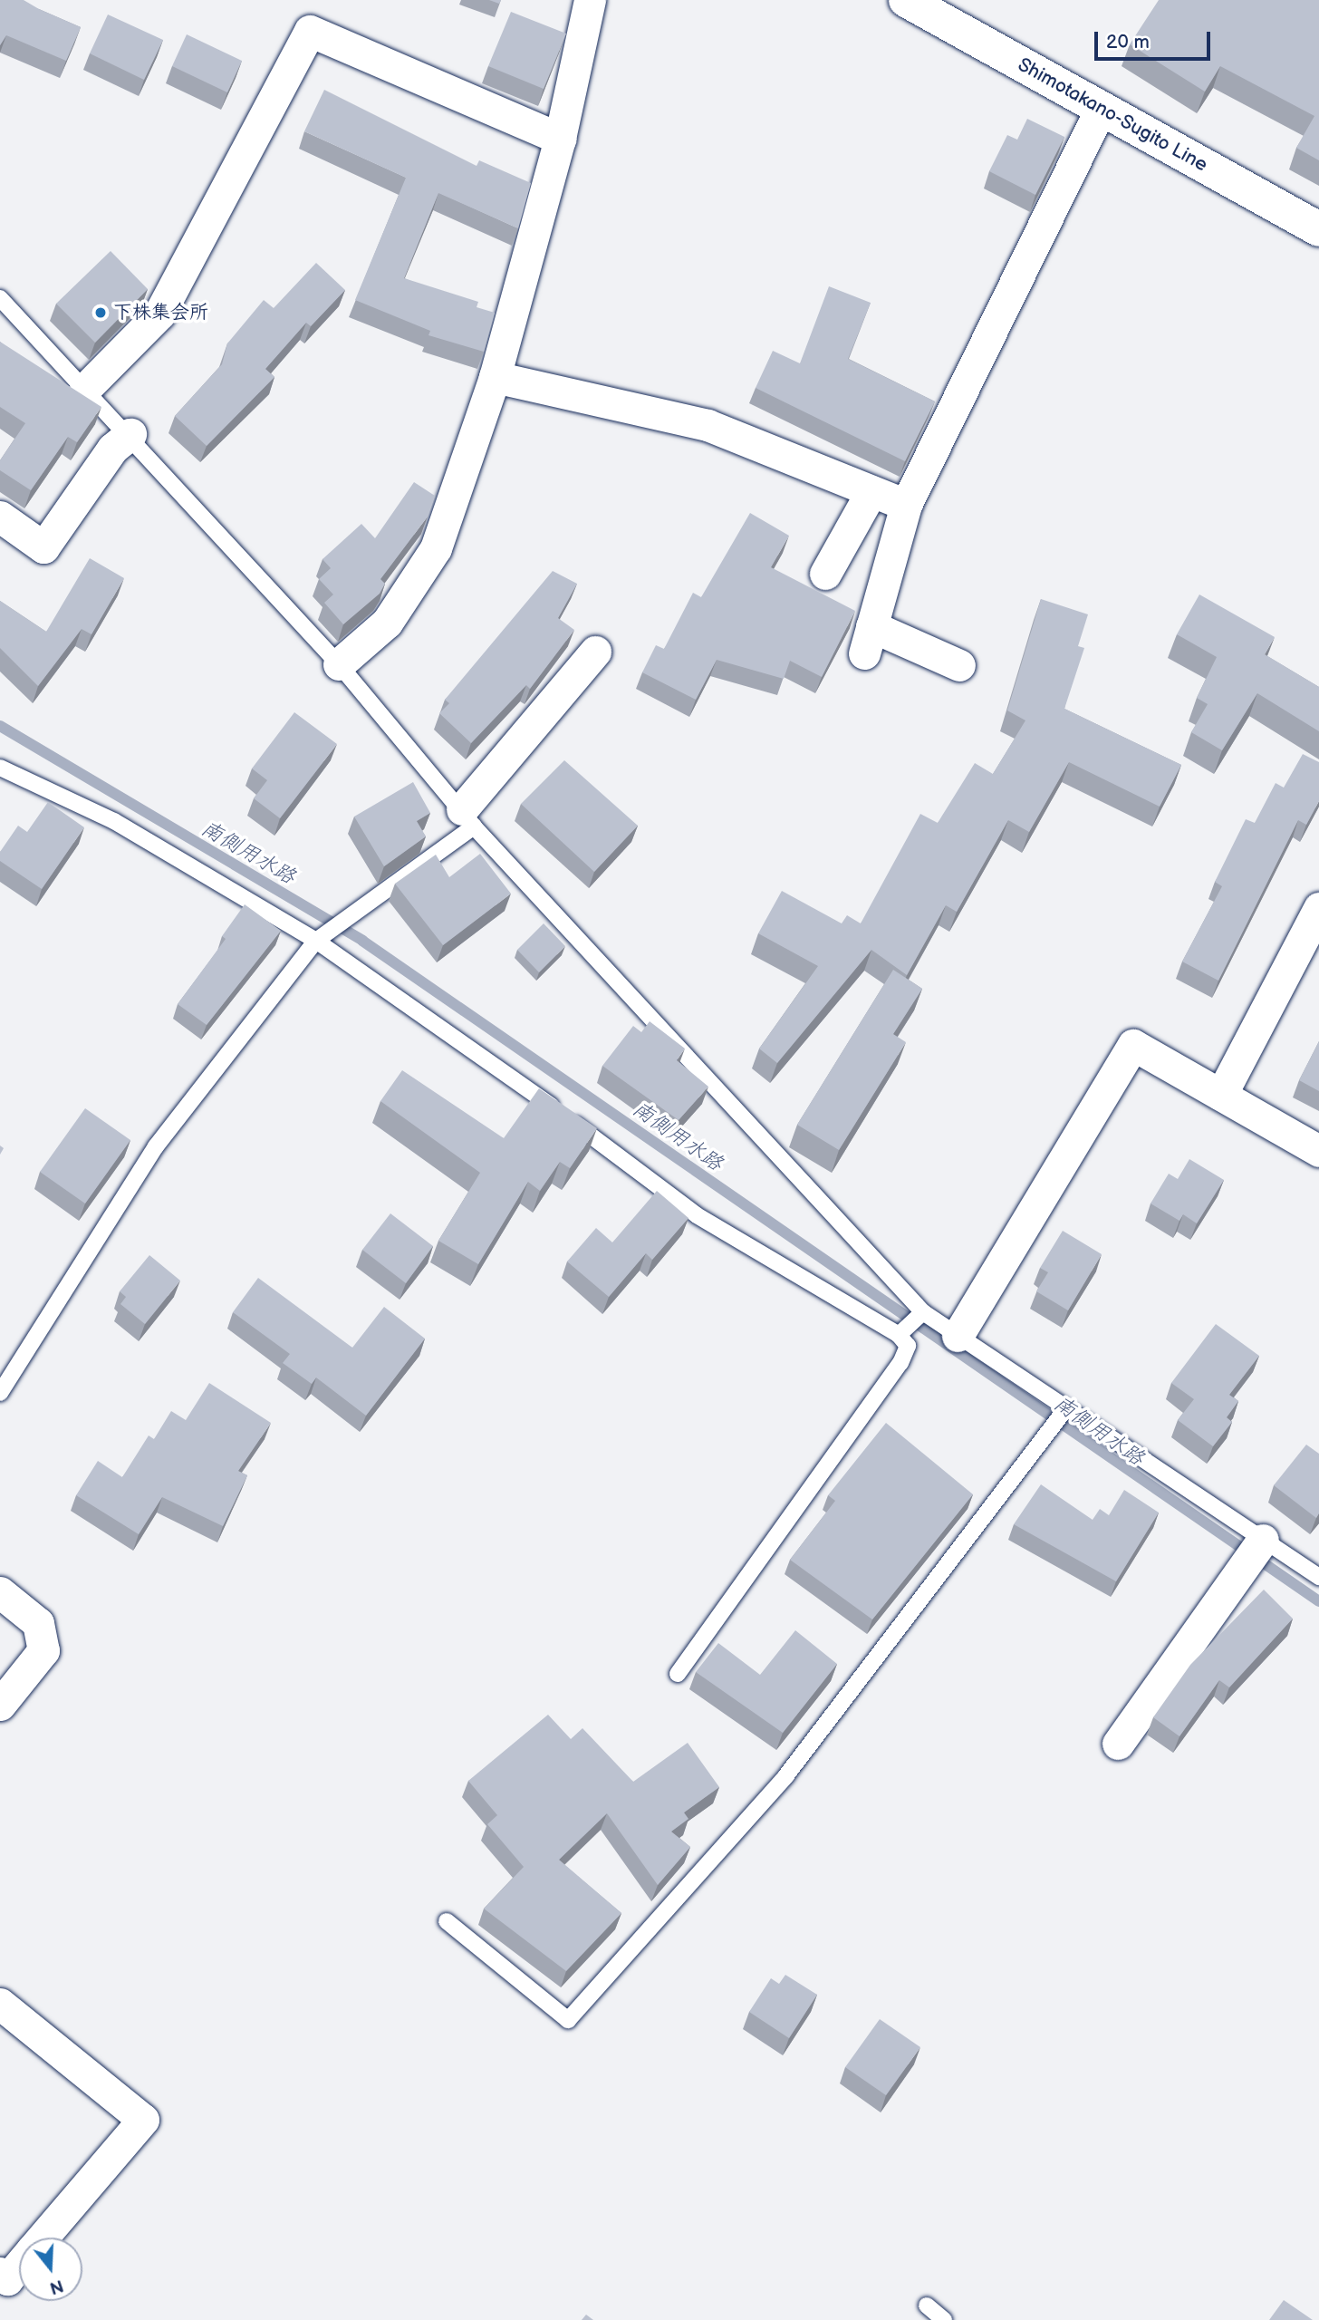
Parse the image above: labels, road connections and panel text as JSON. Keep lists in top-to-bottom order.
{
  "streets": {
    "main road": ["Shimotakano-Sugito Line"]
  },
  "water": ["南側用水路"],
  "places": ["下株集会所"],
  "scale_bar": "20 m",
  "north": "bottom"
}
